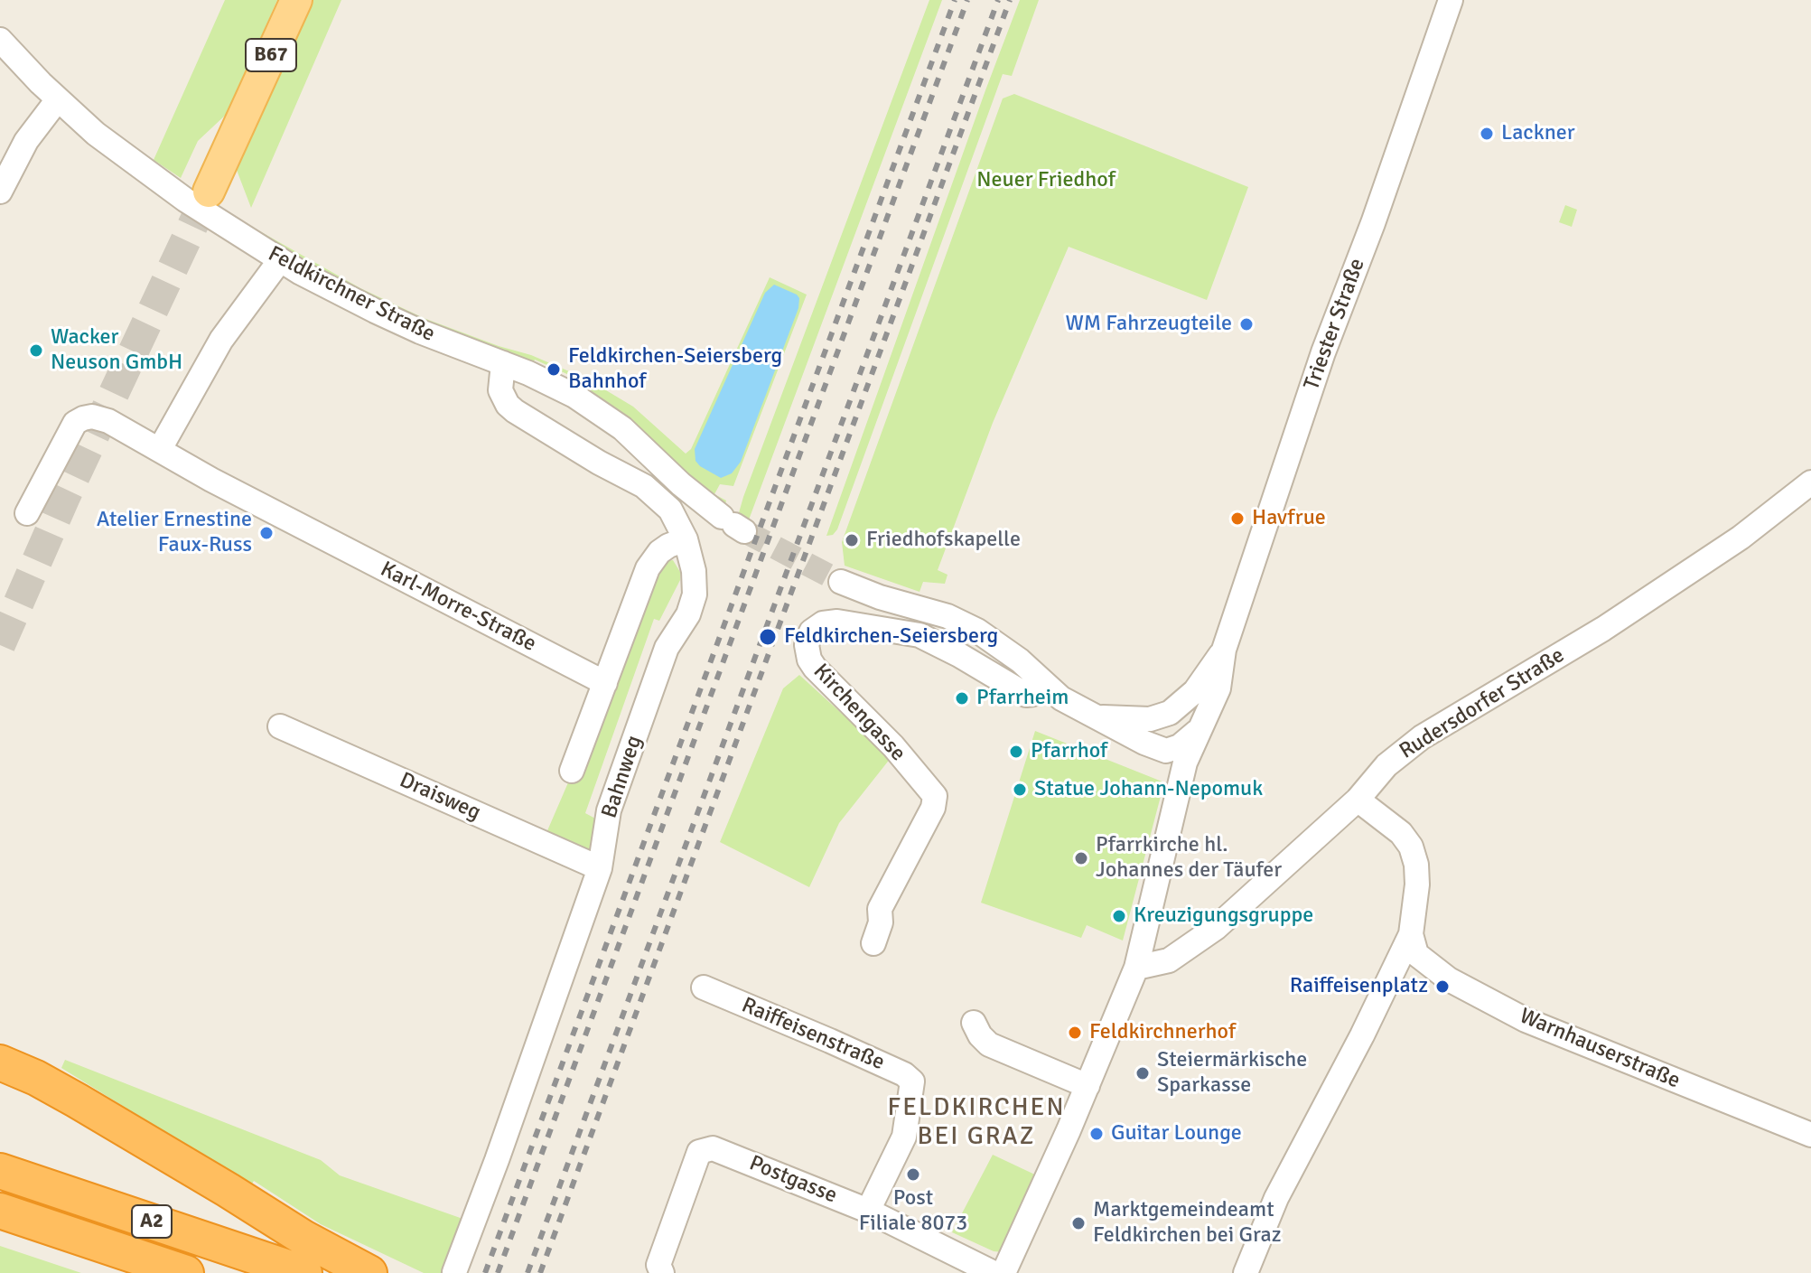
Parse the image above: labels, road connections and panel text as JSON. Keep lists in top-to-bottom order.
{
  "streets": {
    "highway": ["A2"],
    "main road": ["B67"],
    "street": [
      "Feldkirchner Straße",
      "Triester Straße",
      "Karl-Morre-Straße",
      "Rudersdorfer Straße",
      "Kirchengasse",
      "Bahnweg",
      "Draisweg",
      "Raiffeisenstraße",
      "Warnhauserstraße",
      "Postgasse"
    ]
  },
  "crossings": [
    ["Feldkirchner Straße", "Bahnweg"],
    ["Bahnweg", "Draisweg"],
    ["Raiffeisenstraße", "Postgasse"]
  ],
  "districts": ["FELDKIRCHEN BEI GRAZ"],
  "parks": ["Neuer Friedhof"],
  "places": [
    "Lackner",
    "WM Fahrzeugteile",
    "Wacker Neuson GmbH",
    "Feldkirchen-Seiersberg Bahnhof",
    "Havfrue",
    "Atelier Ernestine Faux-Russ",
    "Friedhofskapelle",
    "Feldkirchen-Seiersberg",
    "Pfarrheim",
    "Pfarrhof",
    "Statue Johann-Nepomuk",
    "Pfarrkirche hl. Johannes der Täufer",
    "Kreuzigungsgruppe",
    "Raiffeisenplatz",
    "Feldkirchnerhof",
    "Steiermärkische Sparkasse",
    "Guitar Lounge",
    "Post Filiale 8073",
    "Marktgemeindeamt Feldkirchen bei Graz"
  ]
}
